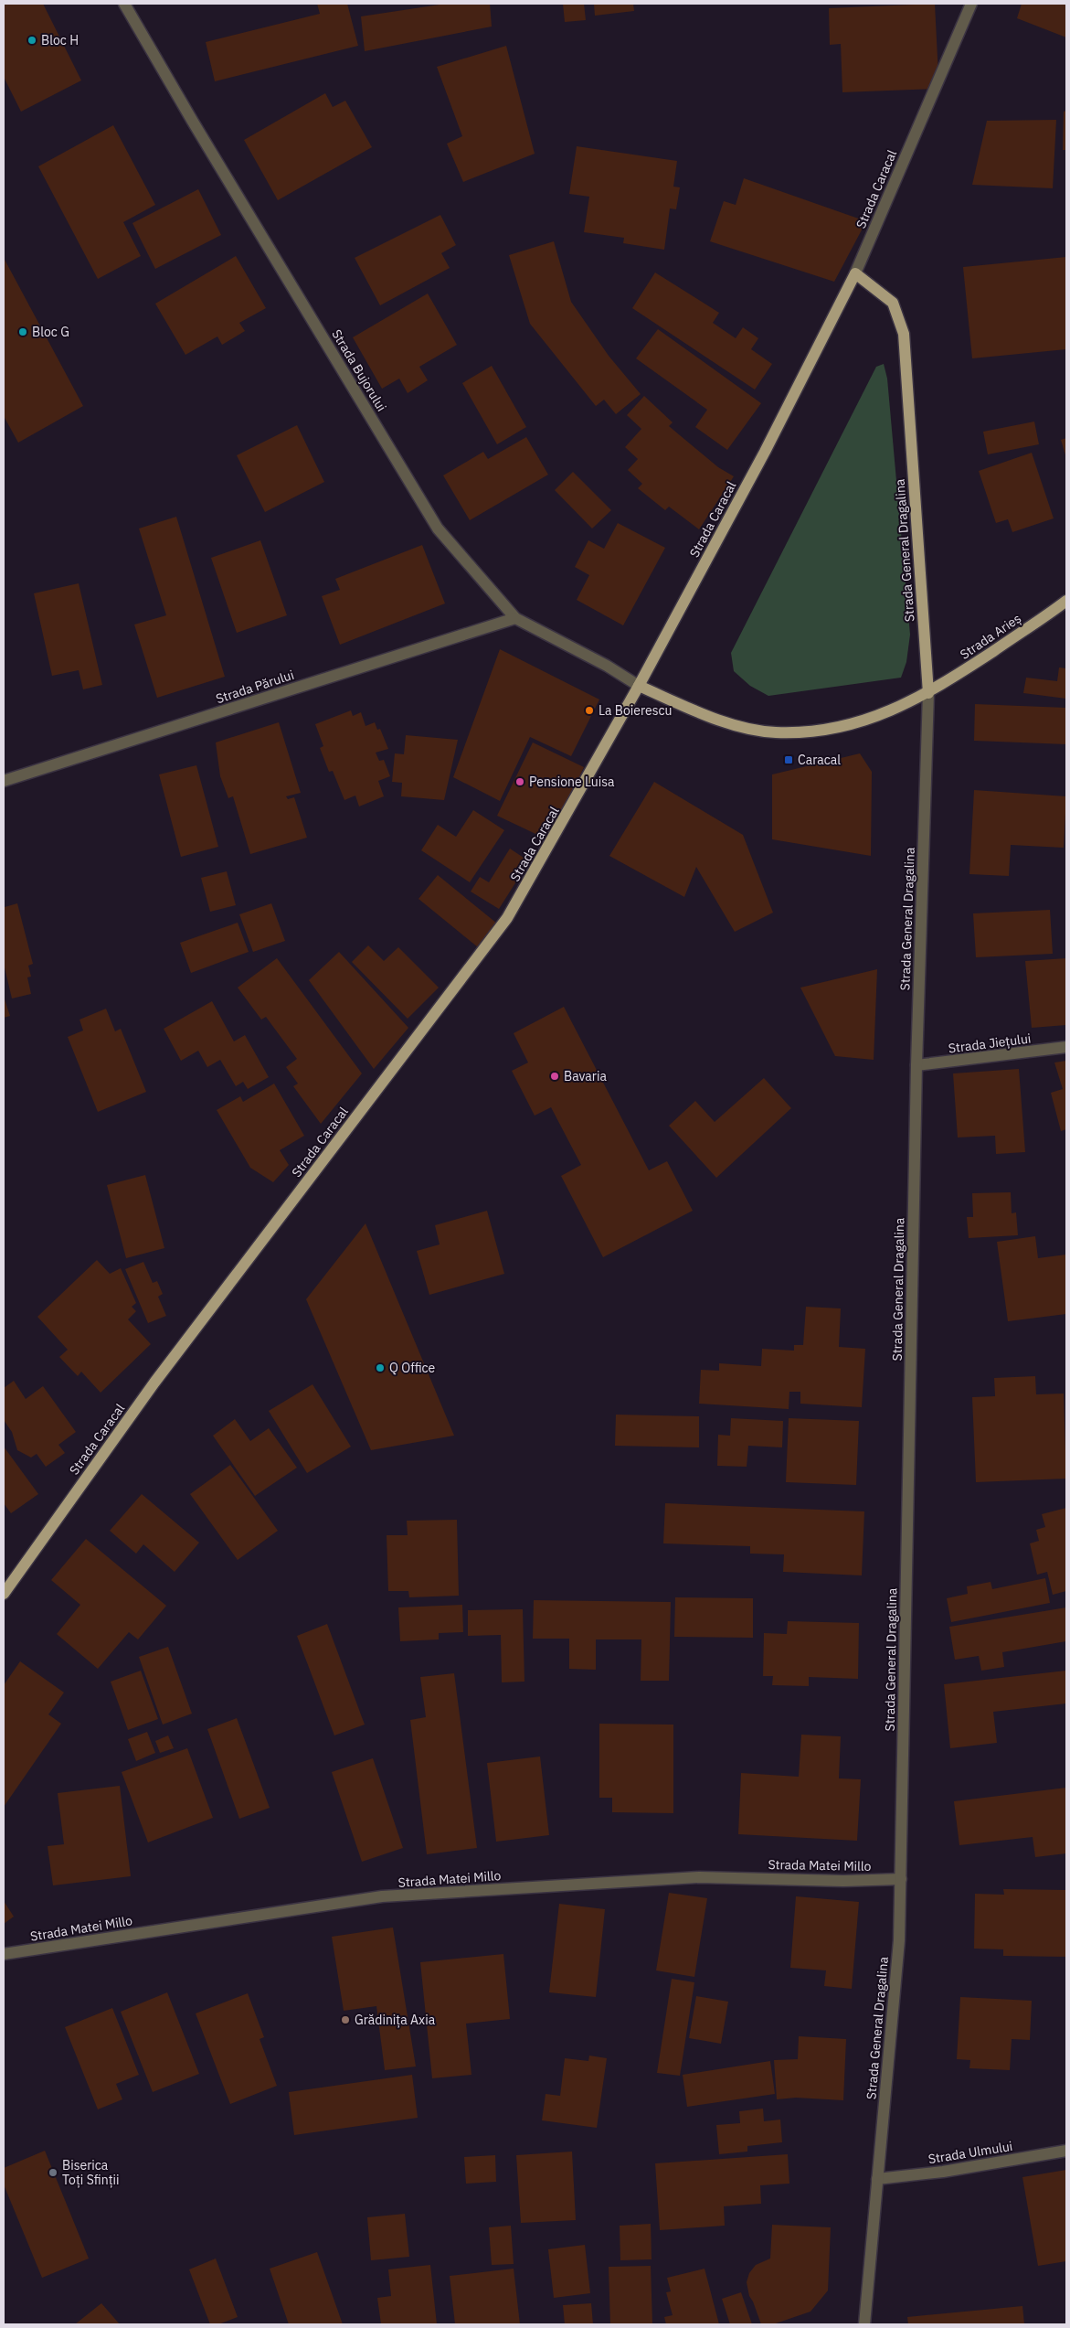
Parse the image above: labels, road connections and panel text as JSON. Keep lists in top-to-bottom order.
{
  "streets": {
    "main road": ["Strada Caracal", "Strada General Dragalina", "Strada Arieș"],
    "street": [
      "Strada Bujorului",
      "Strada Părului",
      "Strada Jiețului",
      "Strada Matei Millo",
      "Strada Ulmului"
    ]
  },
  "crossings": [
    ["Strada Caracal", "Strada Bujorului"],
    ["Strada Caracal", "Strada General Dragalina"],
    ["Strada Caracal", "Strada Arieș"],
    ["Strada Bujorului", "Strada Arieș"],
    ["Strada Bujorului", "Strada Părului"],
    ["Strada General Dragalina", "Strada Arieș"],
    ["Strada General Dragalina", "Strada Jiețului"],
    ["Strada General Dragalina", "Strada Matei Millo"],
    ["Strada General Dragalina", "Strada Ulmului"]
  ],
  "places": {
    "other": [
      "Bloc H",
      "Bloc G",
      "La Boierescu",
      "Pensione Luisa",
      "Bavaria",
      "Q Office",
      "Grădinița Axia",
      "Biserica Toți Sfinții"
    ],
    "transit": ["Caracal"]
  }
}
